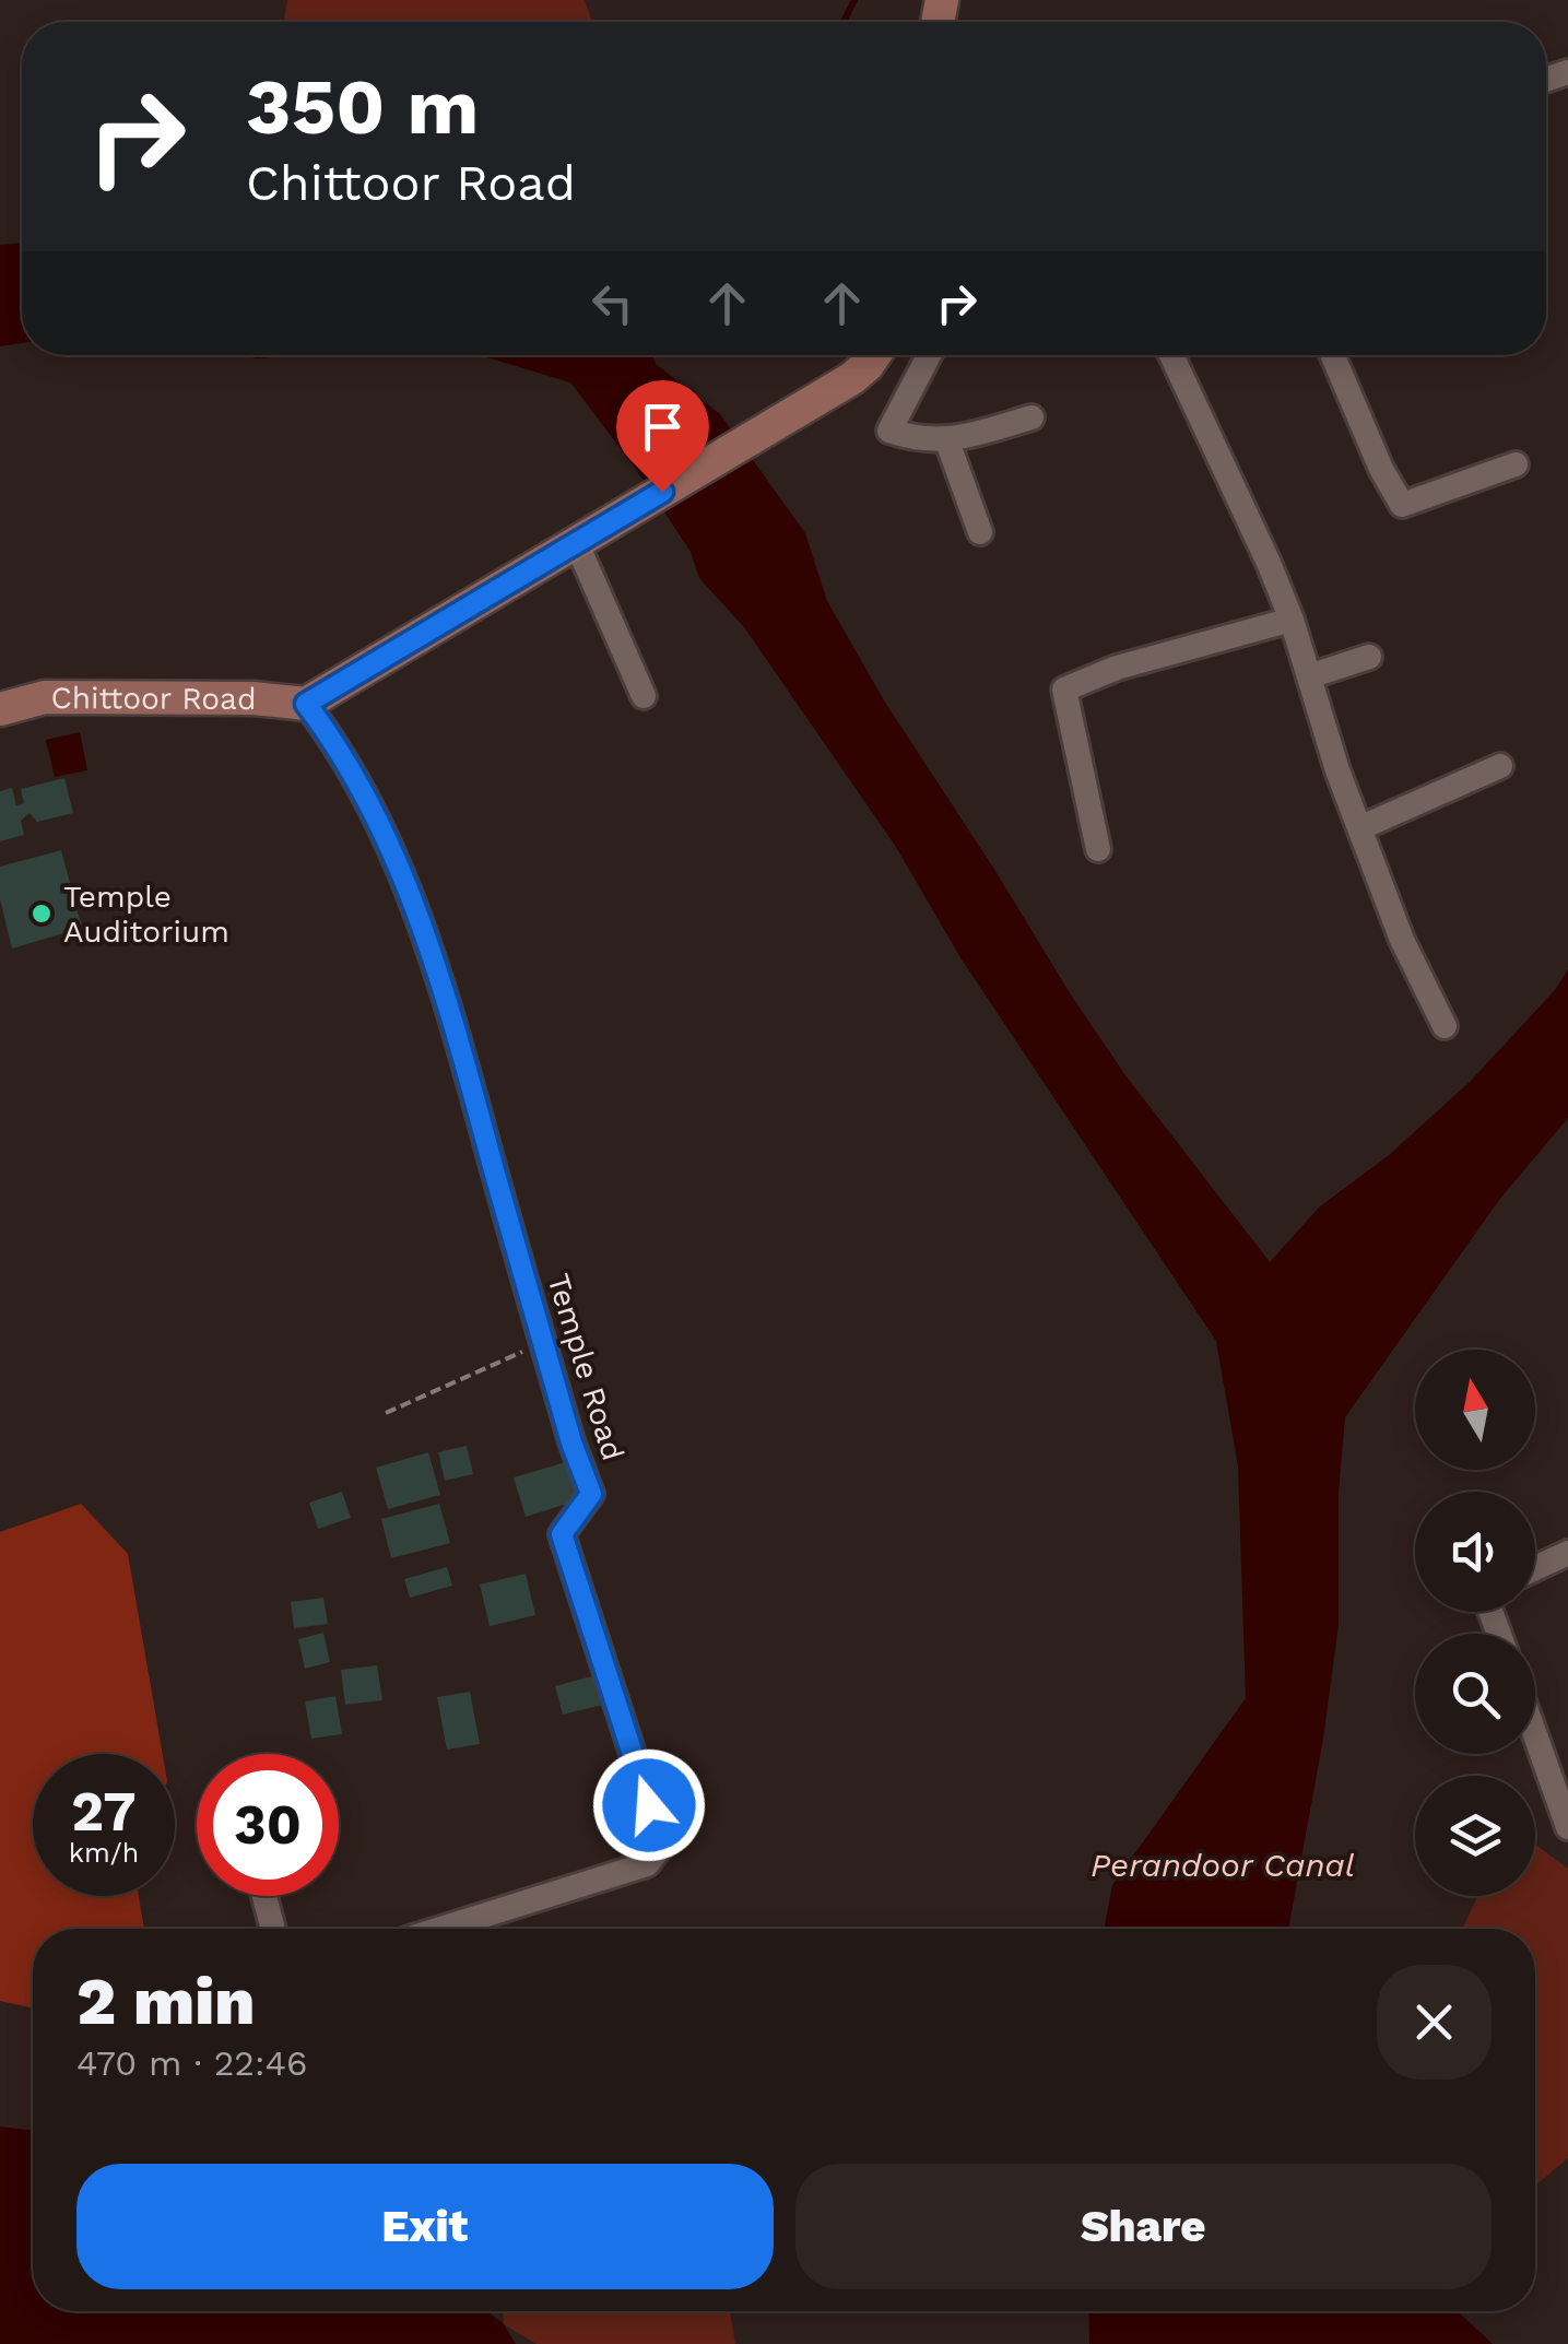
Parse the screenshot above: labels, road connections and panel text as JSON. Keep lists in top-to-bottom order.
{
  "streets": {
    "main road": ["Chittoor Road"],
    "street": ["Temple Road"]
  },
  "crossings": [
    ["Chittoor Road", "Temple Road"]
  ],
  "water": ["Perandoor Canal"],
  "places": ["Temple Auditorium"],
  "north": "top",
  "page": {
    "turn": ["350 m", "Chittoor Road"],
    "speed": "27 km/h",
    "limit": "30",
    "heading": ["2 min", "470 m · 22:46"],
    "buttons": ["Exit", "Share"]
  }
}
